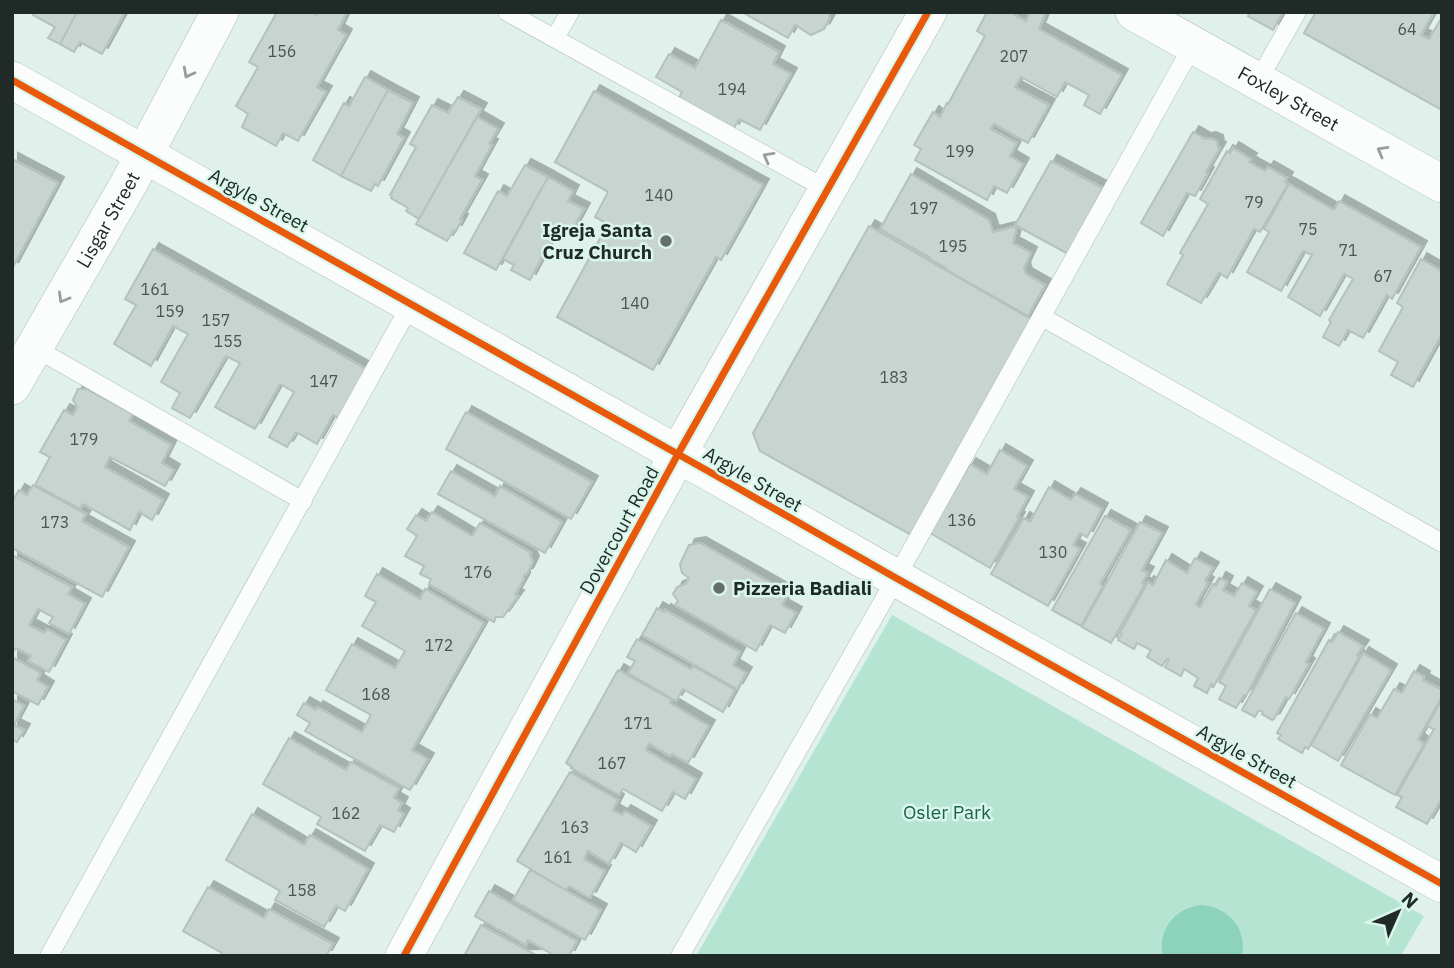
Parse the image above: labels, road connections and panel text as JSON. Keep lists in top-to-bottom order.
{
  "streets": {
    "street": [
      "Foxley Street",
      "Argyle Street",
      "Lisgar Street",
      "Dovercourt Road"
    ]
  },
  "crossings": [
    ["Argyle Street", "Lisgar Street"],
    ["Argyle Street", "Dovercourt Road"]
  ],
  "one_way": ["Foxley Street", "Lisgar Street"],
  "parks": ["Osler Park"],
  "places": ["Igreja Santa Cruz Church", "Pizzeria Badiali"],
  "house_numbers": [
    "64",
    "156",
    "207",
    "194",
    "199",
    "140",
    "79",
    "197",
    "75",
    "195",
    "71",
    "67",
    "161",
    "140",
    "159",
    "157",
    "155",
    "183",
    "147",
    "179",
    "136",
    "173",
    "130",
    "176",
    "172",
    "168",
    "171",
    "167",
    "162",
    "163",
    "161",
    "158"
  ],
  "north": "top right"
}
